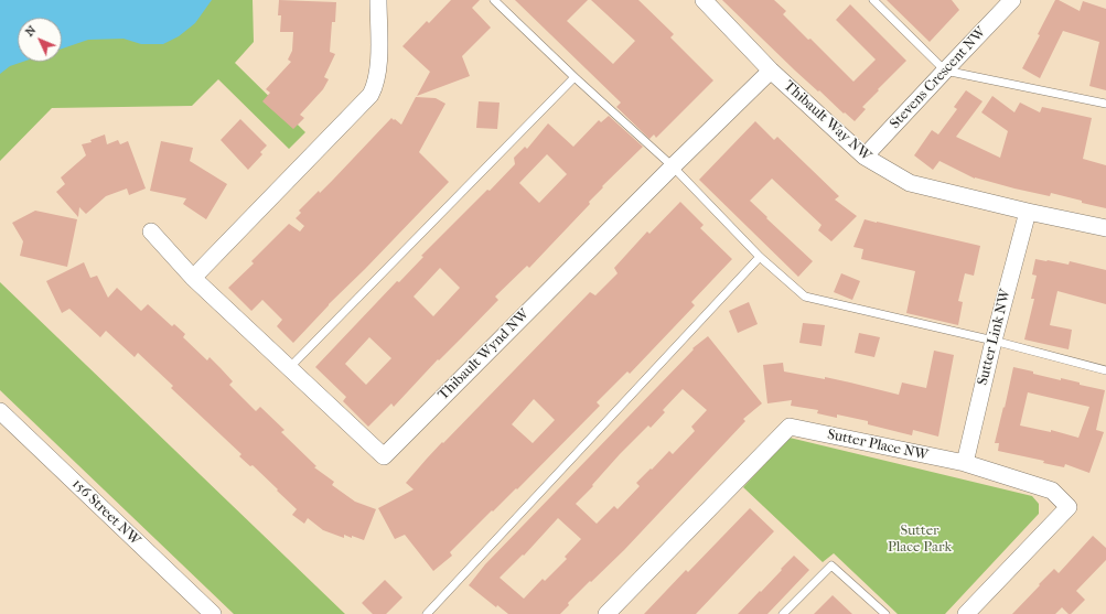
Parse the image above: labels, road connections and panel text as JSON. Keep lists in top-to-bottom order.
{
  "streets": {
    "street": [
      "Stevens Crescent NW",
      "Thibault Way NW",
      "Sutter Link NW",
      "Thibault Wynd NW",
      "Sutter Place NW",
      "156 Street NW"
    ]
  },
  "crossings": [
    ["Stevens Crescent NW", "Thibault Way NW"],
    ["Thibault Way NW", "Sutter Link NW"],
    ["Thibault Way NW", "Thibault Wynd NW"],
    ["Sutter Link NW", "Sutter Place NW"]
  ],
  "parks": ["Sutter Place Park"],
  "north": "top left"
}
